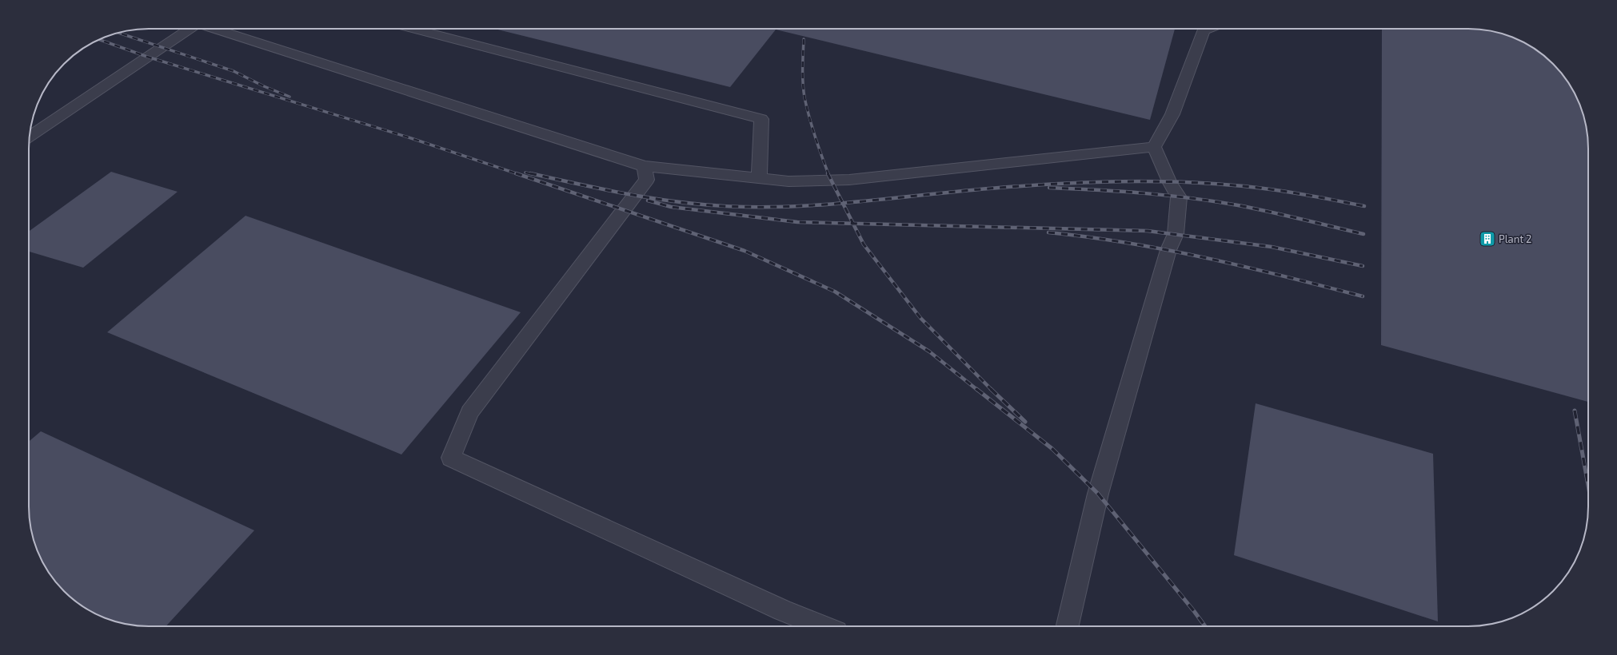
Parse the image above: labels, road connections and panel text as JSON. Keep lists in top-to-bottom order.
{
  "places": {
    "building": ["Plant 2"]
  }
}
